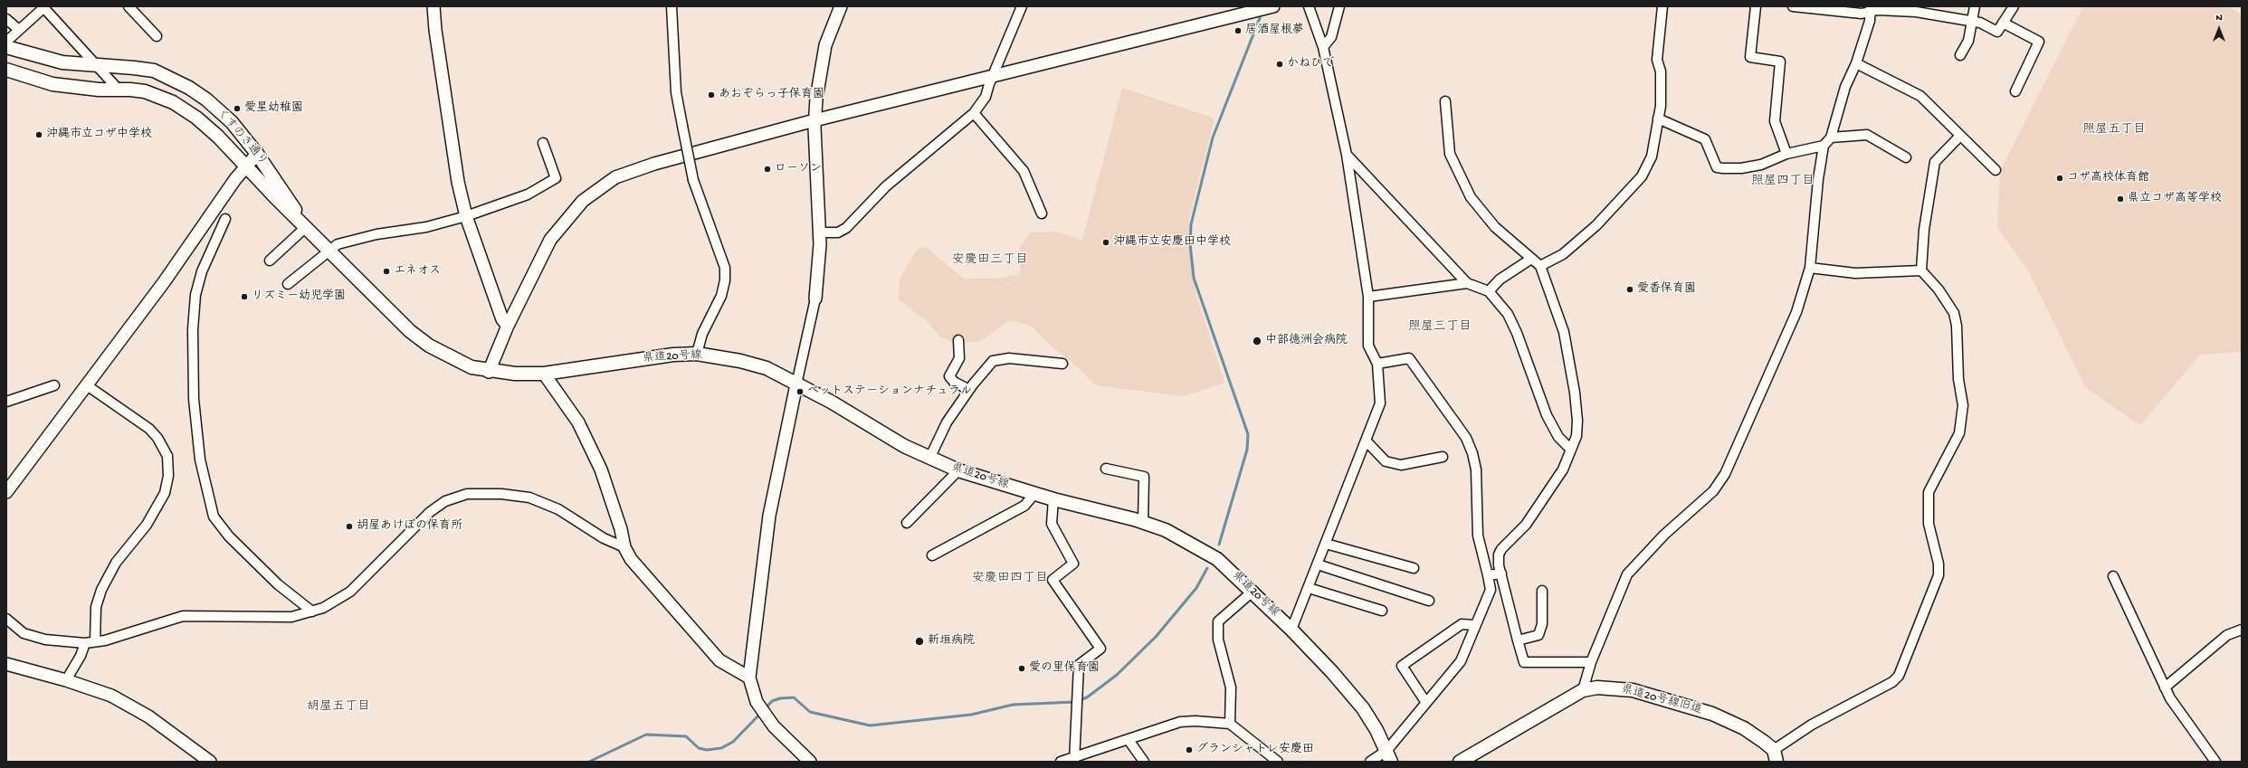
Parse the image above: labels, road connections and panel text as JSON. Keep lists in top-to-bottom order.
{
  "streets": {
    "main road": ["くすのき通り", "県道20号線", "県道20号線旧道"]
  },
  "crossings": [
    ["くすのき通り", "県道20号線"]
  ],
  "districts": [
    "照屋五丁目",
    "照屋四丁目",
    "安慶田三丁目",
    "照屋三丁目",
    "安慶田四丁目",
    "胡屋五丁目"
  ],
  "places": [
    "居酒屋根夢",
    "かねひで",
    "あおぞらっ子保育園",
    "愛星幼稚園",
    "沖縄市立コザ中学校",
    "ローソン",
    "コザ高校体育館",
    "県立コザ高等学校",
    "沖縄市立安慶田中学校",
    "エネオス",
    "愛香保育園",
    "リズミー幼児学園",
    "中部徳洲会病院",
    "ペットステーションナチュラル",
    "胡屋あけぼの保育所",
    "新垣病院",
    "愛の里保育園",
    "グランシャトレ安慶田"
  ],
  "north": "top"
}
